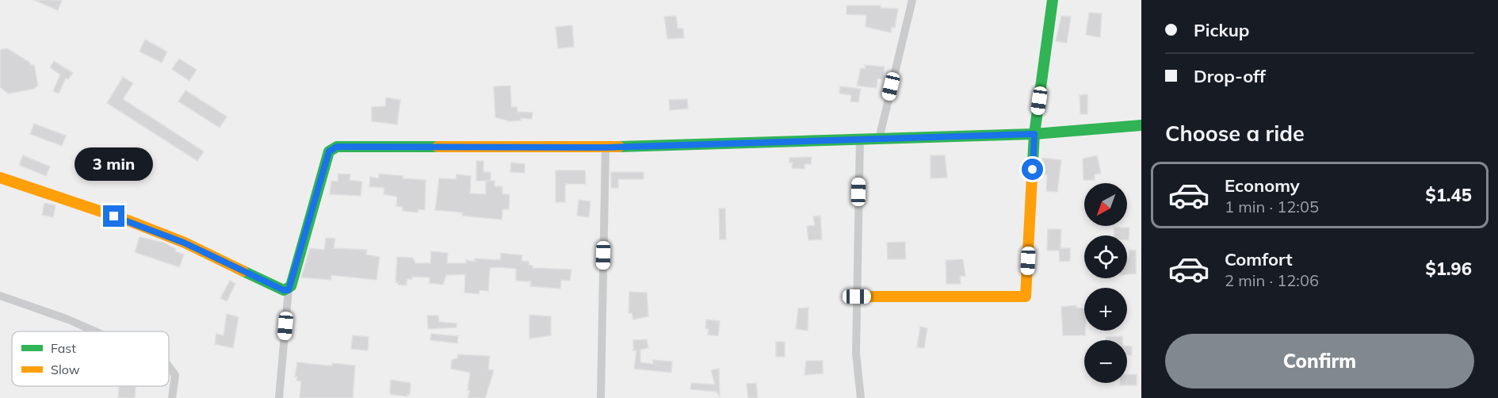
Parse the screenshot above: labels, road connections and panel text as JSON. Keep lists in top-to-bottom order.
{
  "legend": ["Fast", "Slow"],
  "north": "bottom left",
  "page": {
    "banner": ["Pickup", "Drop-off"],
    "heading": "Choose a ride",
    "bubble": "3 min",
    "list": [
      {
        "name": "Economy",
        "note": "1 min · 12:05",
        "value": "$1.45"
      },
      {
        "name": "Comfort",
        "note": "2 min · 12:06",
        "value": "$1.96"
      }
    ],
    "map_buttons": ["+", "−"],
    "buttons": "Confirm"
  }
}
